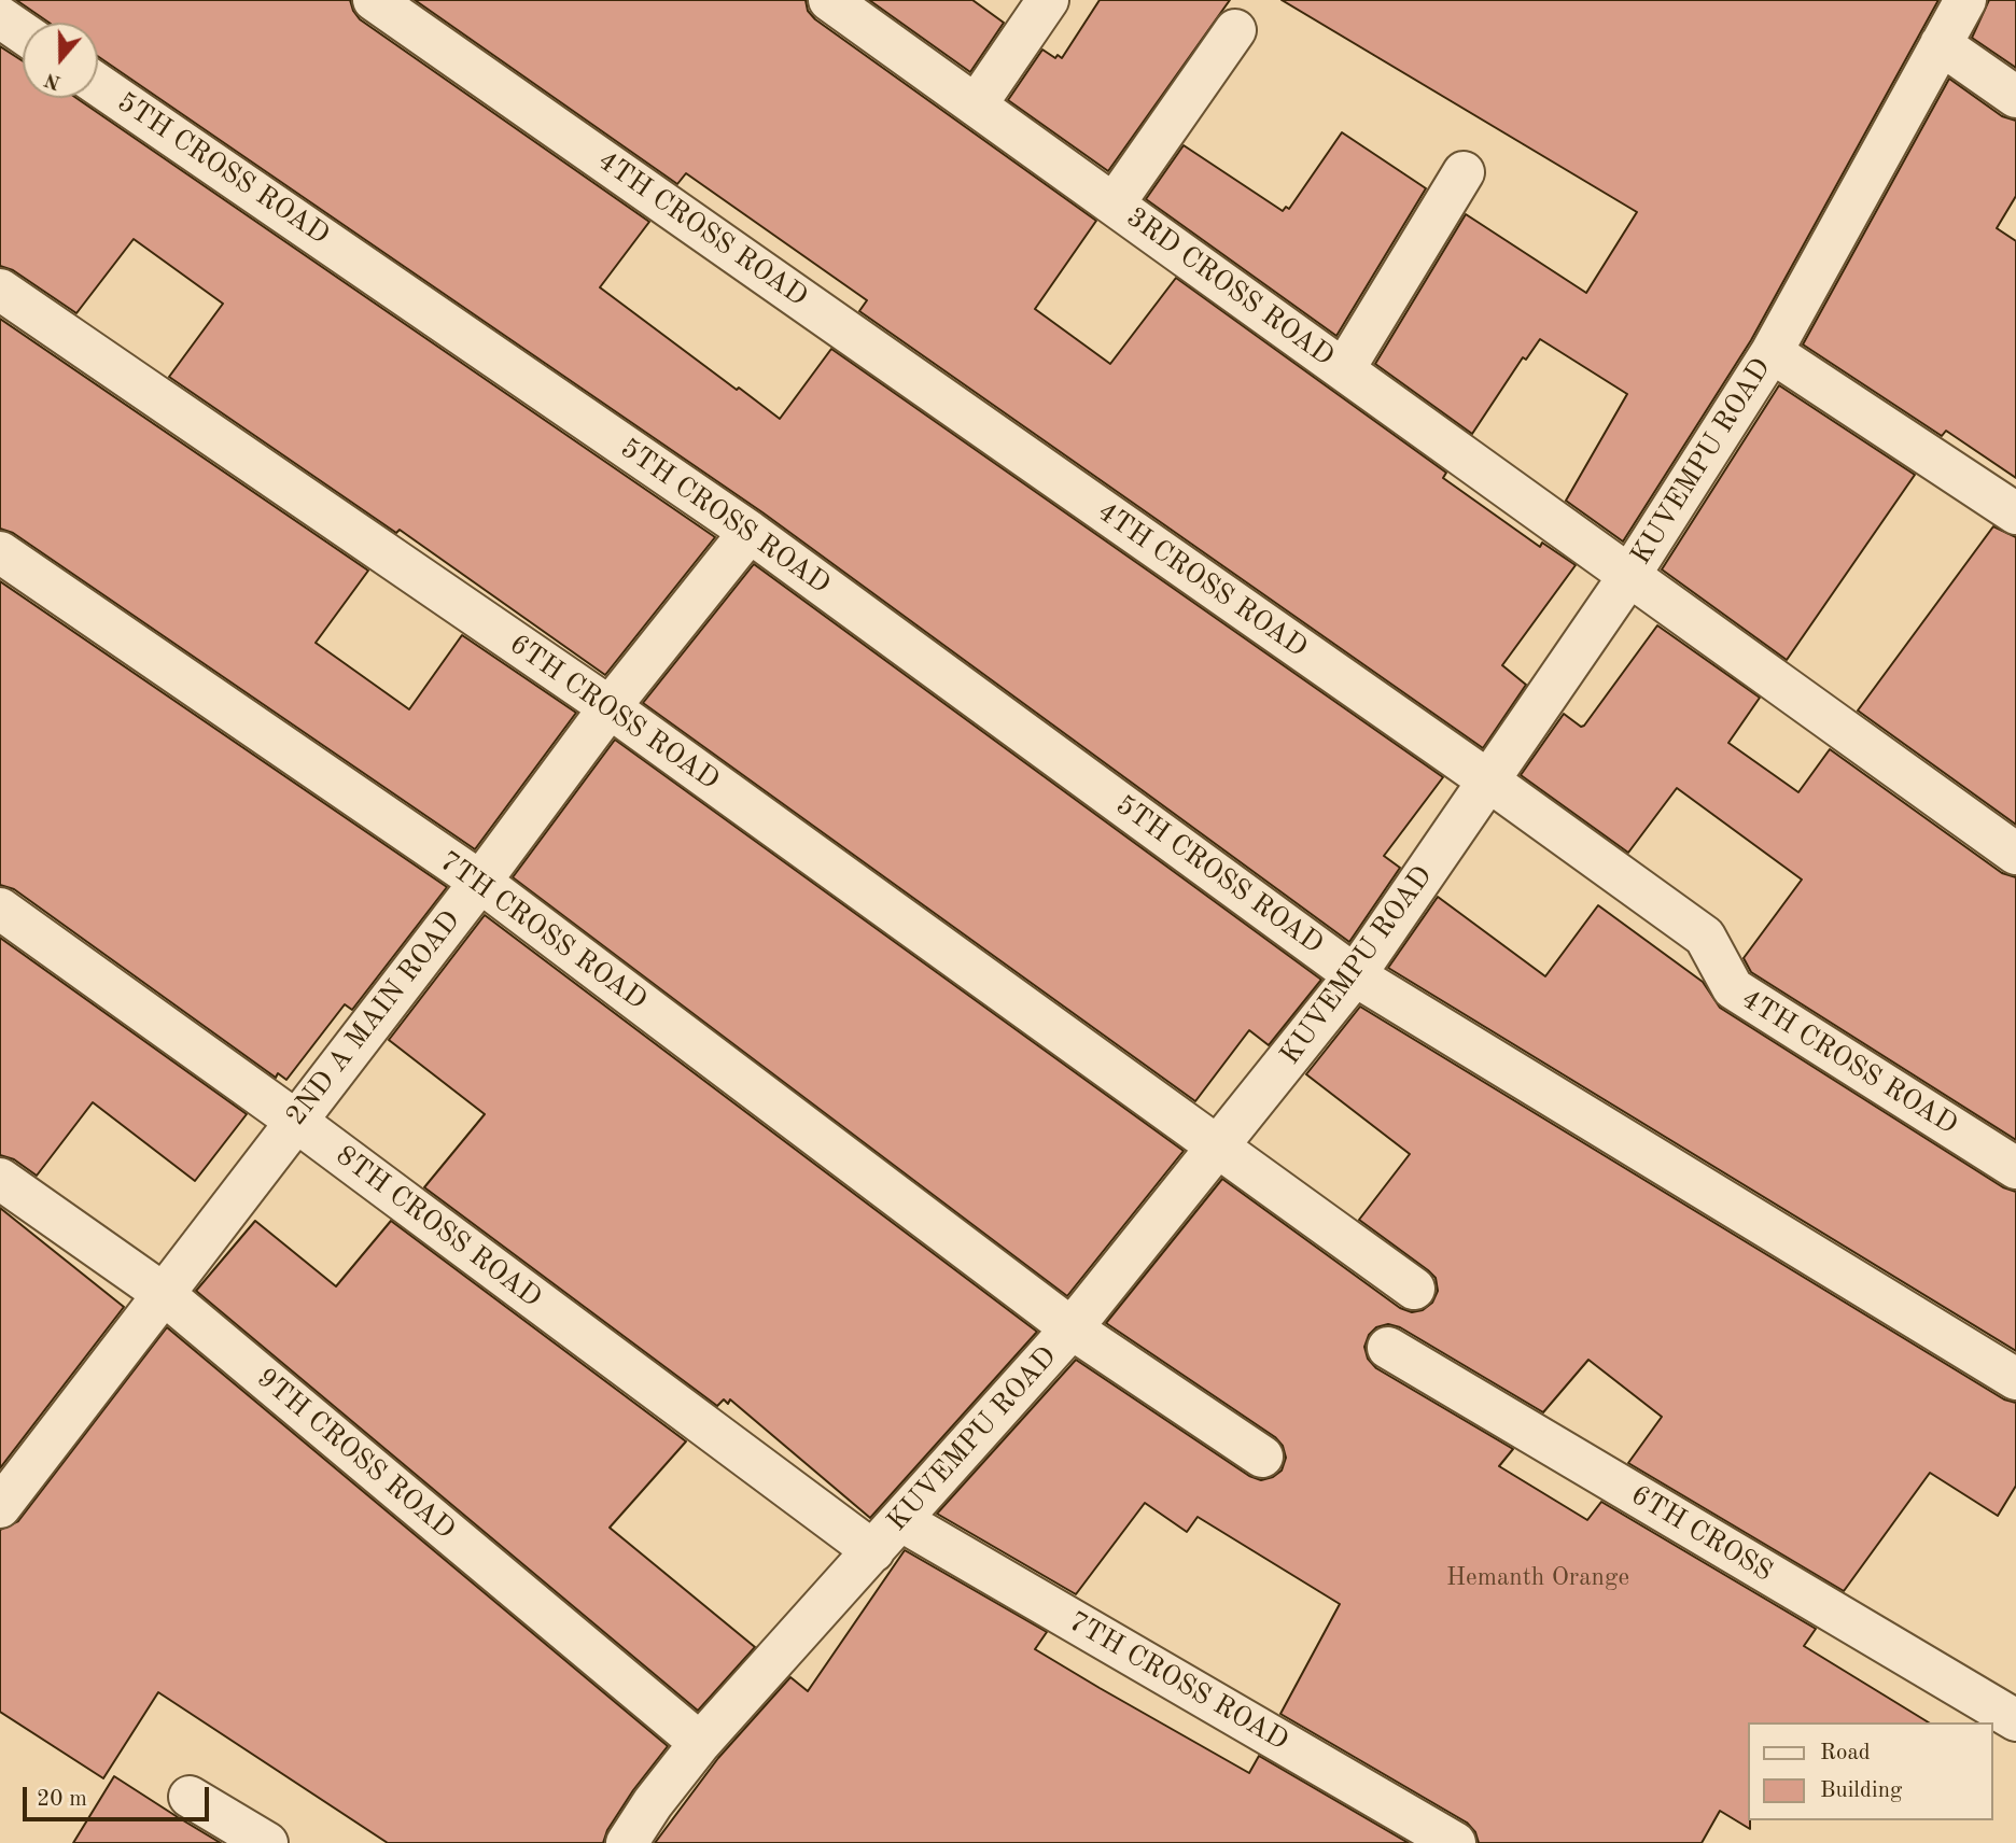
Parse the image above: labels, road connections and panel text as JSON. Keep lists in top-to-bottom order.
{
  "streets": {
    "street": [
      "5TH CROSS ROAD",
      "4TH CROSS ROAD",
      "3RD CROSS ROAD",
      "KUVEMPU ROAD",
      "6TH CROSS ROAD",
      "7TH CROSS ROAD",
      "2ND A MAIN ROAD",
      "8TH CROSS ROAD",
      "9TH CROSS ROAD",
      "6TH CROSS"
    ]
  },
  "crossings": [
    ["5TH CROSS ROAD", "KUVEMPU ROAD"],
    ["5TH CROSS ROAD", "2ND A MAIN ROAD"],
    ["4TH CROSS ROAD", "KUVEMPU ROAD"],
    ["3RD CROSS ROAD", "KUVEMPU ROAD"],
    ["KUVEMPU ROAD", "6TH CROSS ROAD"],
    ["KUVEMPU ROAD", "7TH CROSS ROAD"],
    ["KUVEMPU ROAD", "8TH CROSS ROAD"],
    ["KUVEMPU ROAD", "9TH CROSS ROAD"],
    ["6TH CROSS ROAD", "2ND A MAIN ROAD"],
    ["7TH CROSS ROAD", "2ND A MAIN ROAD"],
    ["2ND A MAIN ROAD", "8TH CROSS ROAD"],
    ["2ND A MAIN ROAD", "9TH CROSS ROAD"]
  ],
  "house_numbers": ["Hemanth Orange"],
  "legend": ["Road", "Building"],
  "scale_bar": "20 m",
  "north": "bottom"
}
